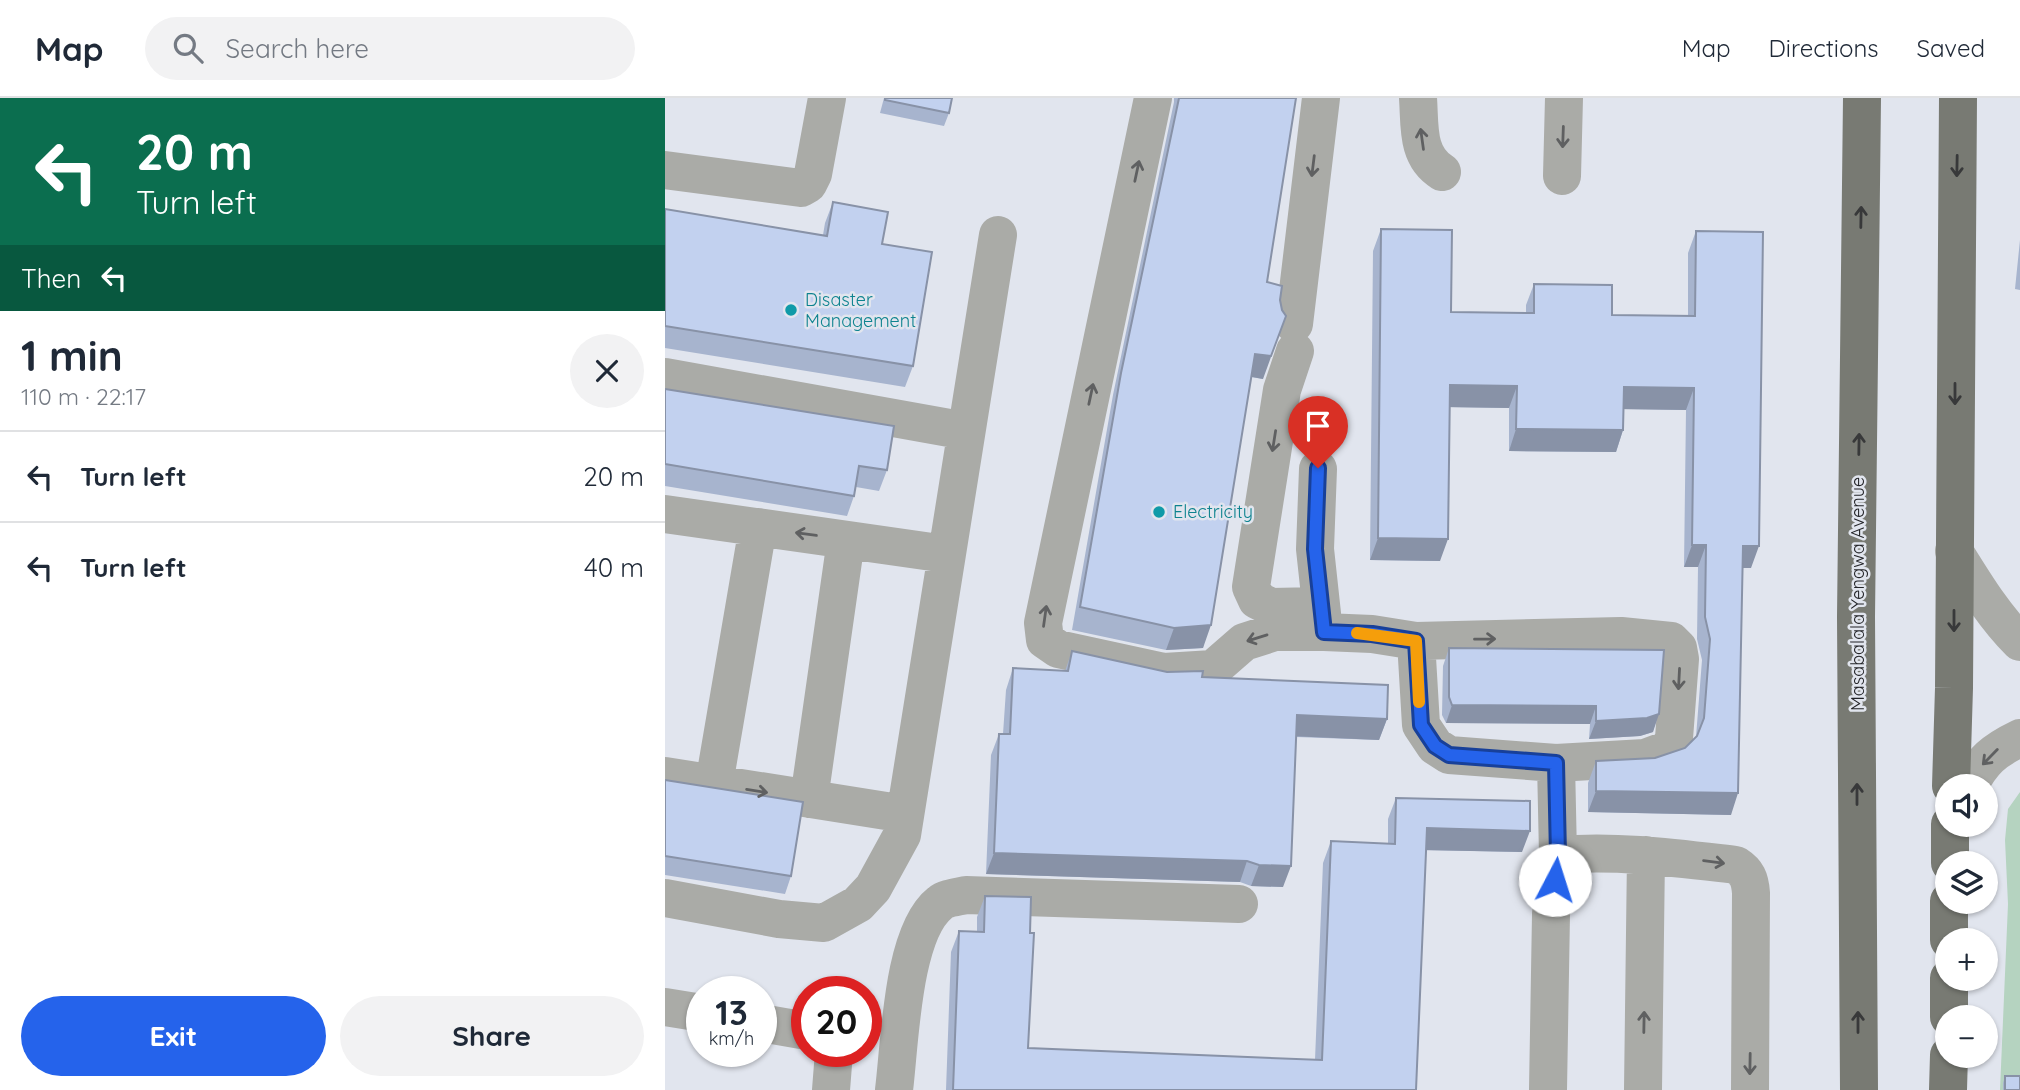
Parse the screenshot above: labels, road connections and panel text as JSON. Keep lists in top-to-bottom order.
{
  "streets": {
    "main road": ["Masabalala Yengwa Avenue"]
  },
  "places": ["Disaster Management", "Electricity"],
  "page": {
    "header": "Map",
    "search": "Search here",
    "nav": ["Map", "Directions", "Saved"],
    "turn": ["20 m", "Turn left"],
    "then": "Then",
    "heading": ["1 min", "110 m · 22:17"],
    "list": [
      {
        "name": "Turn left",
        "value": "20 m"
      },
      {
        "name": "Turn left",
        "value": "40 m"
      }
    ],
    "map_buttons": ["+", "−"],
    "speed": "13 km/h",
    "limit": "20",
    "buttons": ["Exit", "Share"]
  }
}
